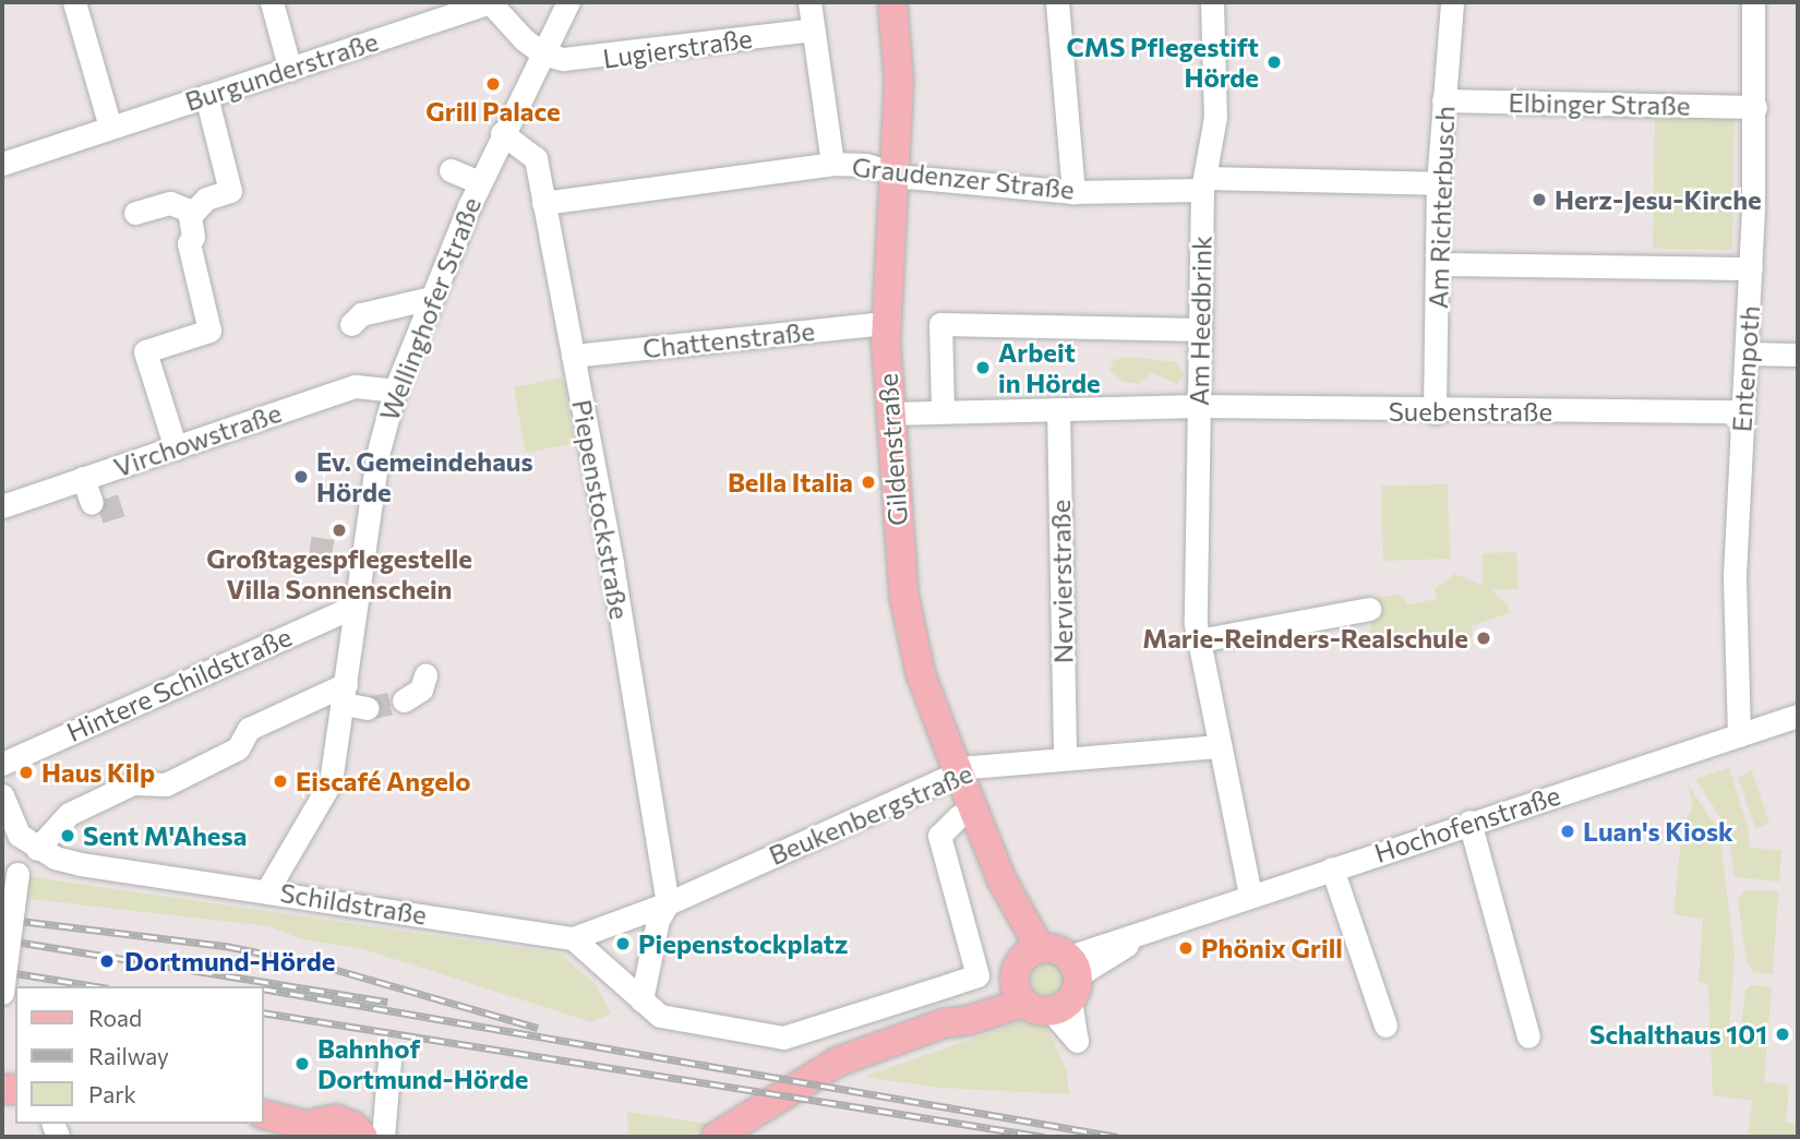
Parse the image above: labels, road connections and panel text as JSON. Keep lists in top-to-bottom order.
{
  "streets": {
    "main road": ["Gildenstraße", "Hochofenstraße"],
    "street": [
      "Lugierstraße",
      "Burgunderstraße",
      "Elbinger Straße",
      "Graudenzer Straße",
      "Am Richterbusch",
      "Wellinghofer Straße",
      "Am Heedbrink",
      "Chattenstraße",
      "Entenpoth",
      "Suebenstraße",
      "Virchowstraße",
      "Piepenstockstraße",
      "Nervierstraße",
      "Hintere Schildstraße",
      "Beukenbergstraße",
      "Schildstraße"
    ]
  },
  "crossings": [
    ["Lugierstraße", "Burgunderstraße"],
    ["Lugierstraße", "Wellinghofer Straße"],
    ["Burgunderstraße", "Wellinghofer Straße"],
    ["Elbinger Straße", "Am Richterbusch"],
    ["Elbinger Straße", "Entenpoth"],
    ["Graudenzer Straße", "Am Richterbusch"],
    ["Graudenzer Straße", "Am Heedbrink"],
    ["Graudenzer Straße", "Gildenstraße"],
    ["Graudenzer Straße", "Piepenstockstraße"],
    ["Am Richterbusch", "Suebenstraße"],
    ["Wellinghofer Straße", "Virchowstraße"],
    ["Wellinghofer Straße", "Piepenstockstraße"],
    ["Wellinghofer Straße", "Hintere Schildstraße"],
    ["Wellinghofer Straße", "Schildstraße"],
    ["Am Heedbrink", "Suebenstraße"],
    ["Am Heedbrink", "Beukenbergstraße"],
    ["Am Heedbrink", "Hochofenstraße"],
    ["Chattenstraße", "Gildenstraße"],
    ["Chattenstraße", "Piepenstockstraße"],
    ["Entenpoth", "Suebenstraße"],
    ["Entenpoth", "Hochofenstraße"],
    ["Suebenstraße", "Gildenstraße"],
    ["Suebenstraße", "Nervierstraße"],
    ["Gildenstraße", "Beukenbergstraße"],
    ["Piepenstockstraße", "Beukenbergstraße"],
    ["Piepenstockstraße", "Schildstraße"],
    ["Nervierstraße", "Beukenbergstraße"],
    ["Beukenbergstraße", "Schildstraße"]
  ],
  "places": [
    "CMS Pflegestift Hörde",
    "Grill Palace",
    "Herz-Jesu-Kirche",
    "Arbeit in Hörde",
    "Ev. Gemeindehaus Hörde",
    "Bella Italia",
    "Großtagespflegestelle Villa Sonnenschein",
    "Marie-Reinders-Realschule",
    "Haus Kilp",
    "Eiscafé Angelo",
    "Luan's Kiosk",
    "Sent M'Ahesa",
    "Piepenstockplatz",
    "Phönix Grill",
    "Dortmund-Hörde",
    "Schalthaus 101",
    "Bahnhof Dortmund-Hörde"
  ],
  "legend": ["Road", "Railway", "Park"]
}
